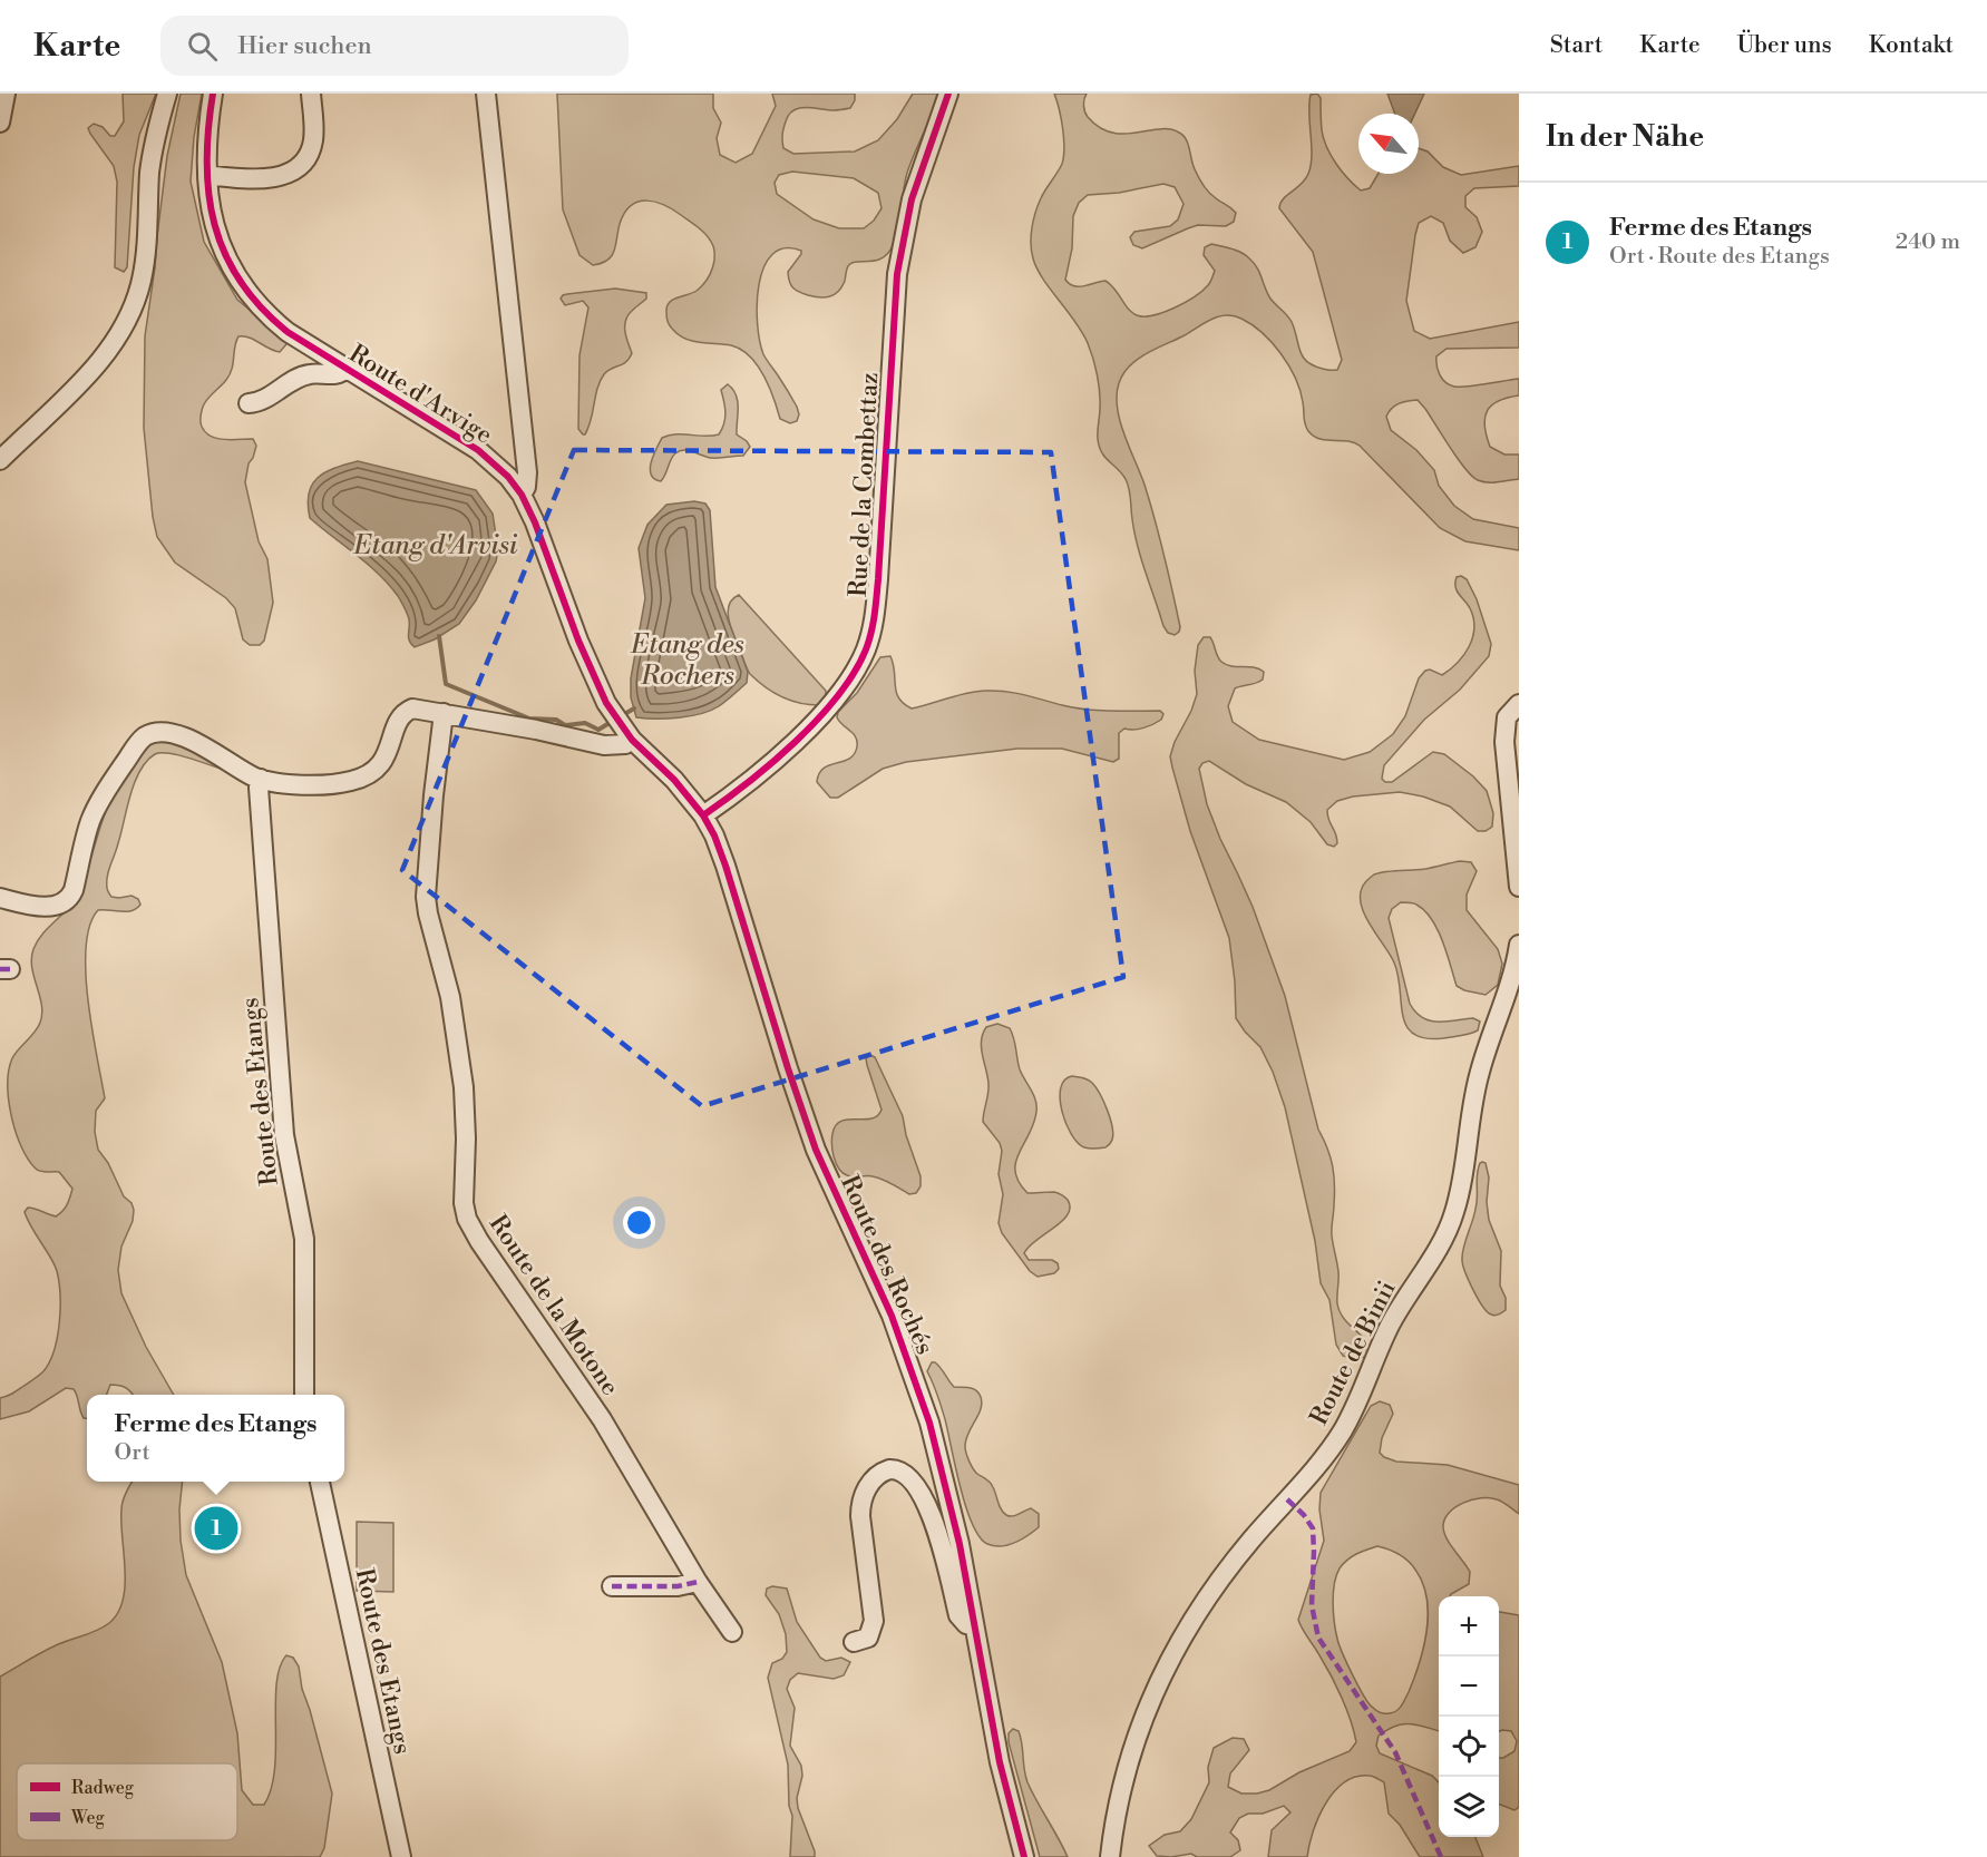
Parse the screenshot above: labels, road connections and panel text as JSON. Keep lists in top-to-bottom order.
{
  "streets": {
    "street": [
      "Route d'Arvige",
      "Rue de la Combettaz",
      "Route des Etangs",
      "Route des Rochés",
      "Route de la Motone",
      "Route de Binii"
    ]
  },
  "crossings": [
    ["Route d'Arvige", "Route des Rochés"],
    ["Rue de la Combettaz", "Route des Rochés"]
  ],
  "water": ["Etang d'Arvisi", "Etang des Rochers"],
  "legend": ["Radweg", "Weg"],
  "north": "top left",
  "page": {
    "header": "Karte",
    "search": "Hier suchen",
    "nav": [
      "Start",
      "Karte",
      "Über uns",
      "Kontakt"
    ],
    "heading": "In der Nähe",
    "list": [
      {
        "mark": "1",
        "name": "Ferme des Etangs",
        "note": "Ort · Route des Etangs",
        "value": "240 m"
      }
    ],
    "popup": ["Ferme des Etangs", "Ort"],
    "pins": "1",
    "map_buttons": ["+", "−"]
  }
}
